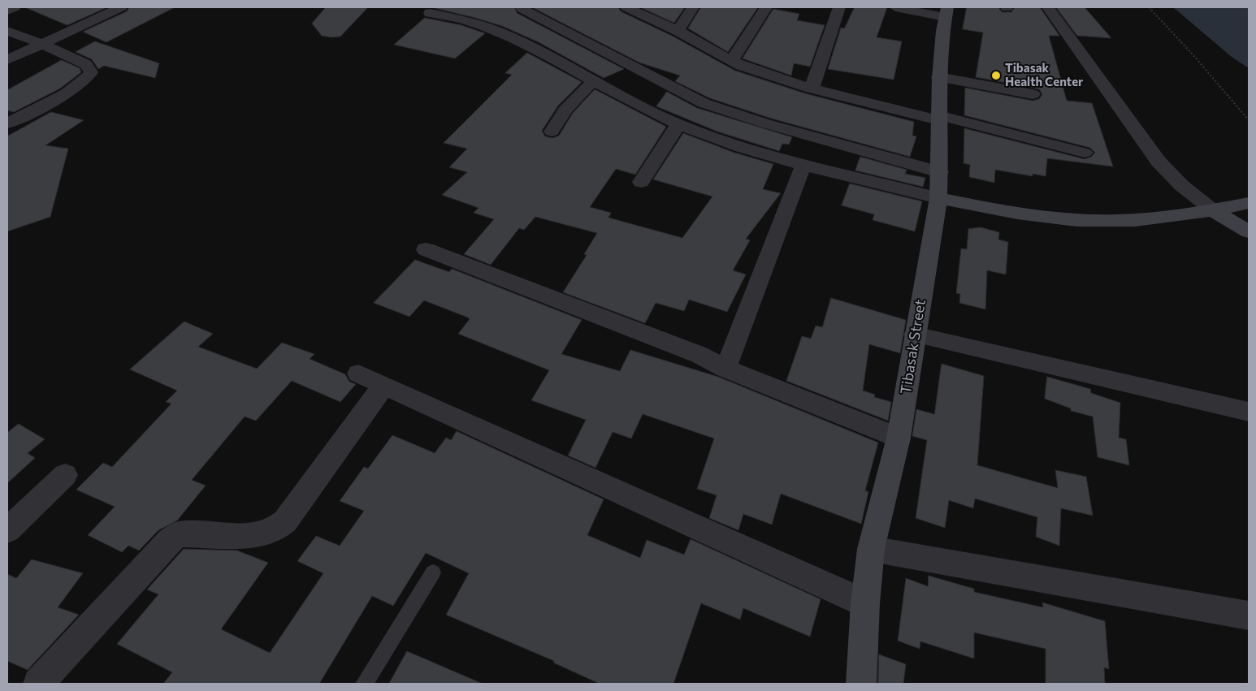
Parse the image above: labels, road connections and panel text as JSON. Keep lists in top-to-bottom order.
{
  "streets": {
    "street": ["Tibasak Street"]
  },
  "places": ["Tibasak Health Center"]
}
